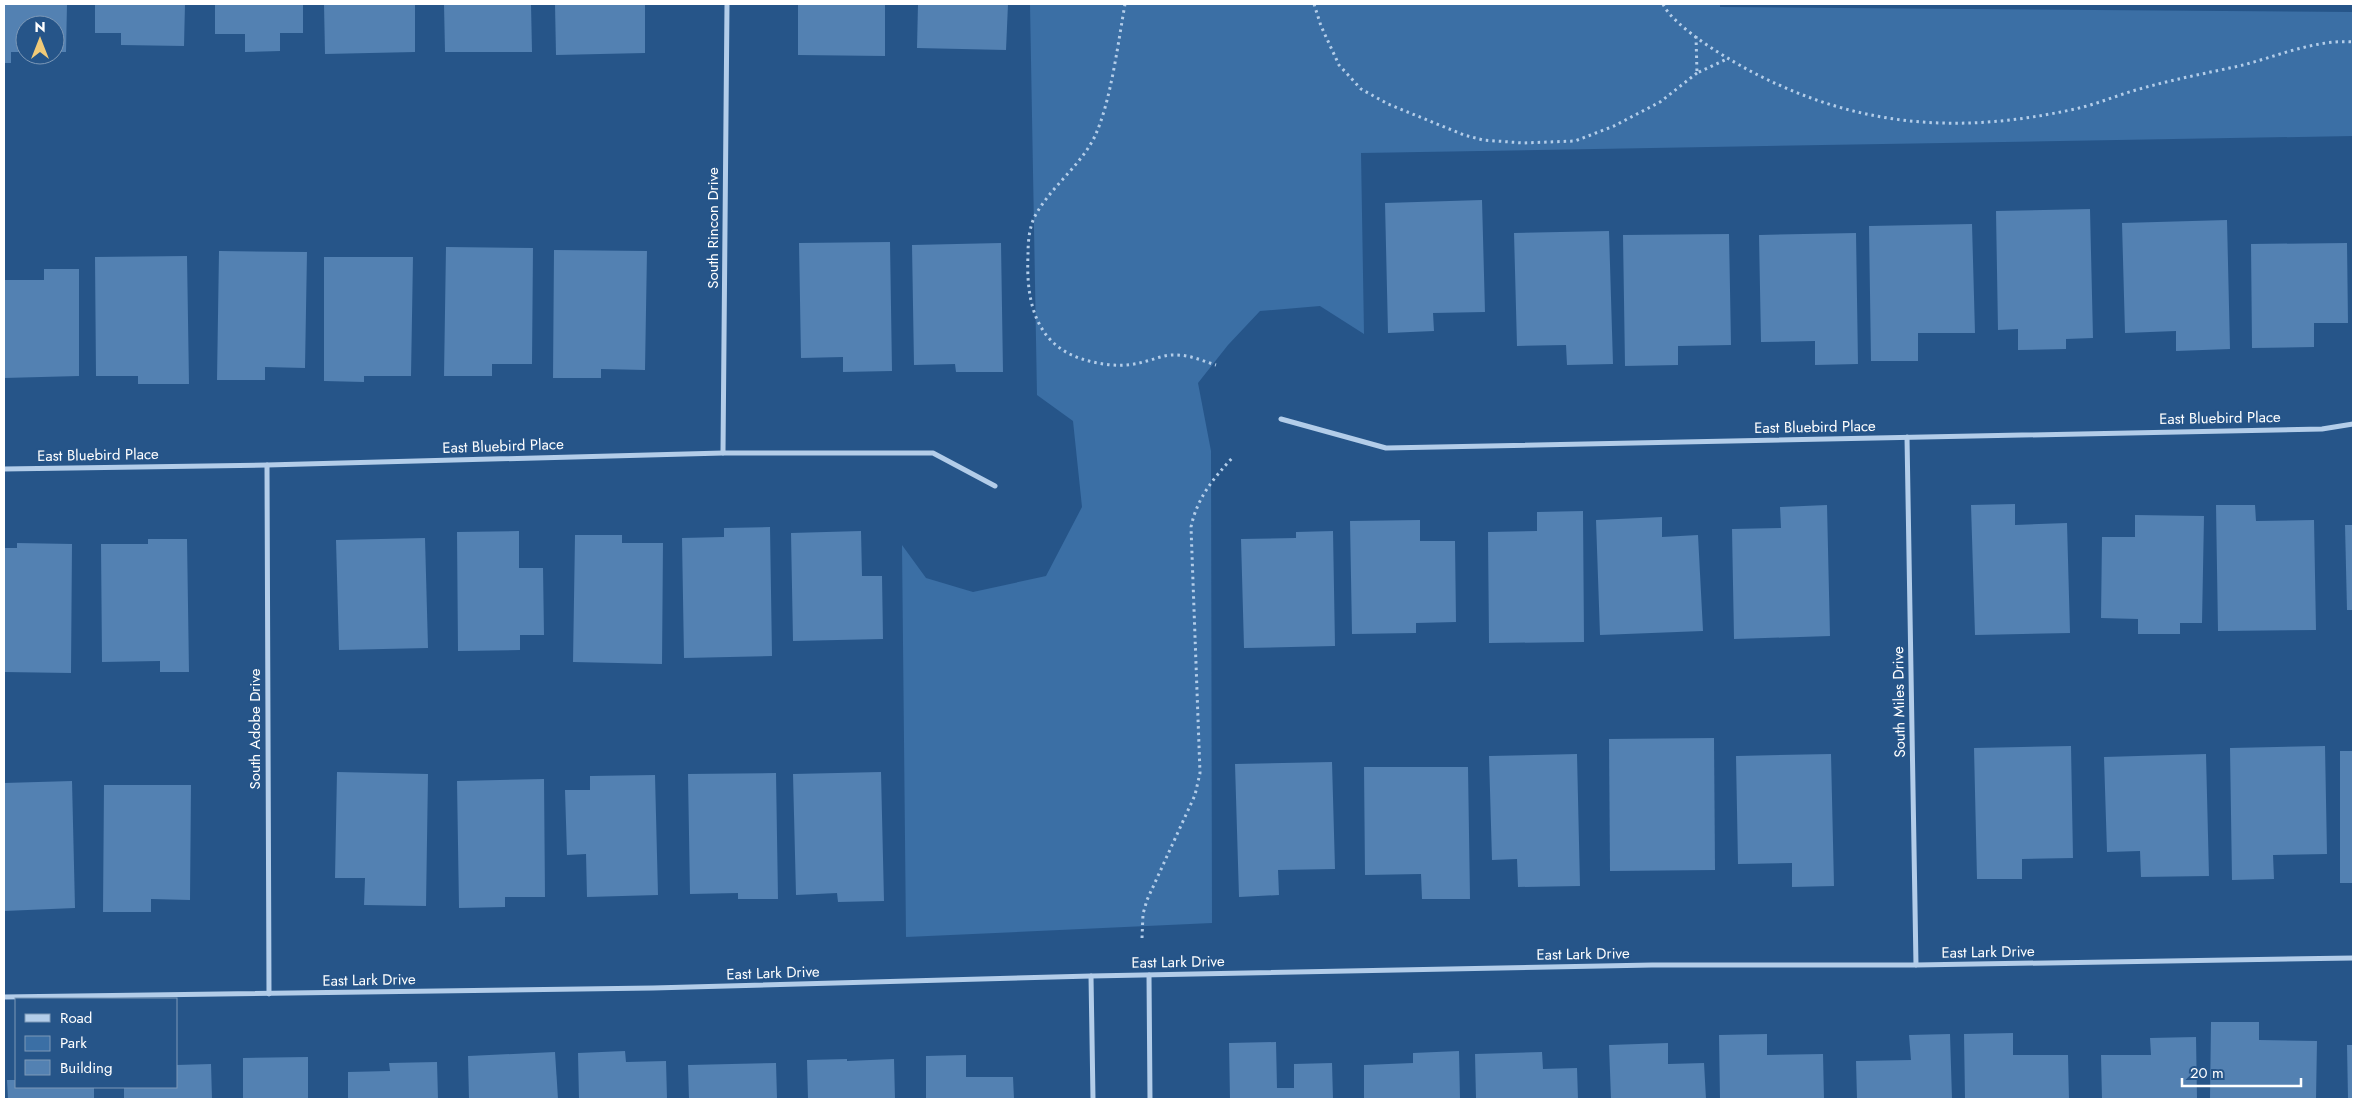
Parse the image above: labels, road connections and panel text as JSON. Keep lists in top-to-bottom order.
{
  "streets": {
    "street": [
      "South Rincon Drive",
      "East Bluebird Place",
      "South Miles Drive",
      "South Adobe Drive",
      "East Lark Drive"
    ]
  },
  "crossings": [
    ["South Rincon Drive", "East Bluebird Place"],
    ["East Bluebird Place", "South Miles Drive"],
    ["East Bluebird Place", "South Adobe Drive"],
    ["South Miles Drive", "East Lark Drive"],
    ["South Adobe Drive", "East Lark Drive"]
  ],
  "legend": ["Road", "Park", "Building"],
  "scale_bar": "20 m",
  "north": "top"
}
